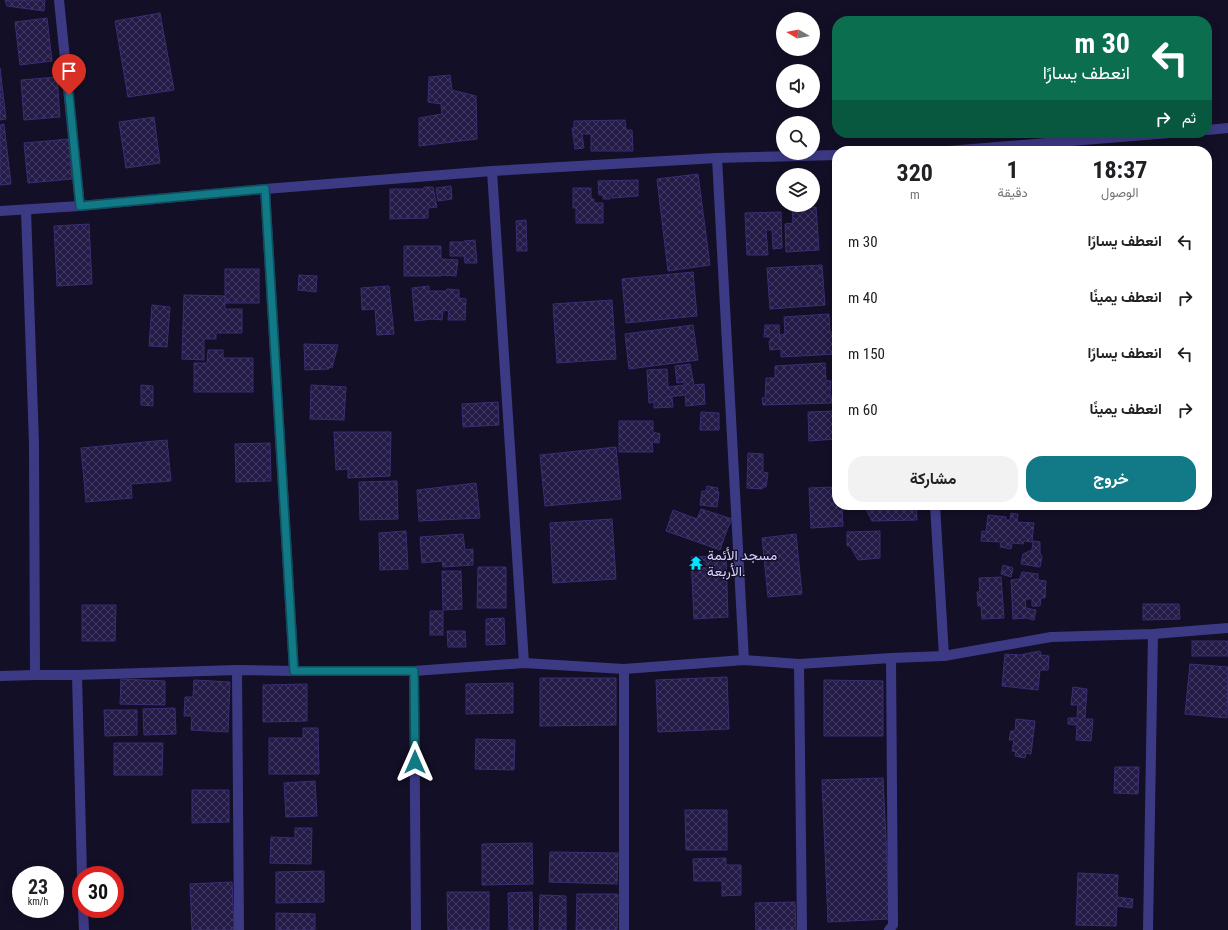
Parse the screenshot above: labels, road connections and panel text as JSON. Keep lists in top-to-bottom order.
{
  "places": {
    "temple": ["مسجد الأئمة الأربعة."]
  },
  "north": "left",
  "page": {
    "turn": ["30 m", "انعطف يسارًا"],
    "then": "ثم",
    "eta": [
      "18:37",
      "الوصول",
      "1",
      "دقيقة",
      "320",
      "m"
    ],
    "list": [
      {
        "name": "انعطف يسارًا",
        "value": "30 m"
      },
      {
        "name": "انعطف يمينًا",
        "value": "40 m"
      },
      {
        "name": "انعطف يسارًا",
        "value": "150 m"
      },
      {
        "name": "انعطف يمينًا",
        "value": "60 m"
      }
    ],
    "buttons": ["خروج", "مشاركة"],
    "speed": "23 km/h",
    "limit": "30"
  }
}
